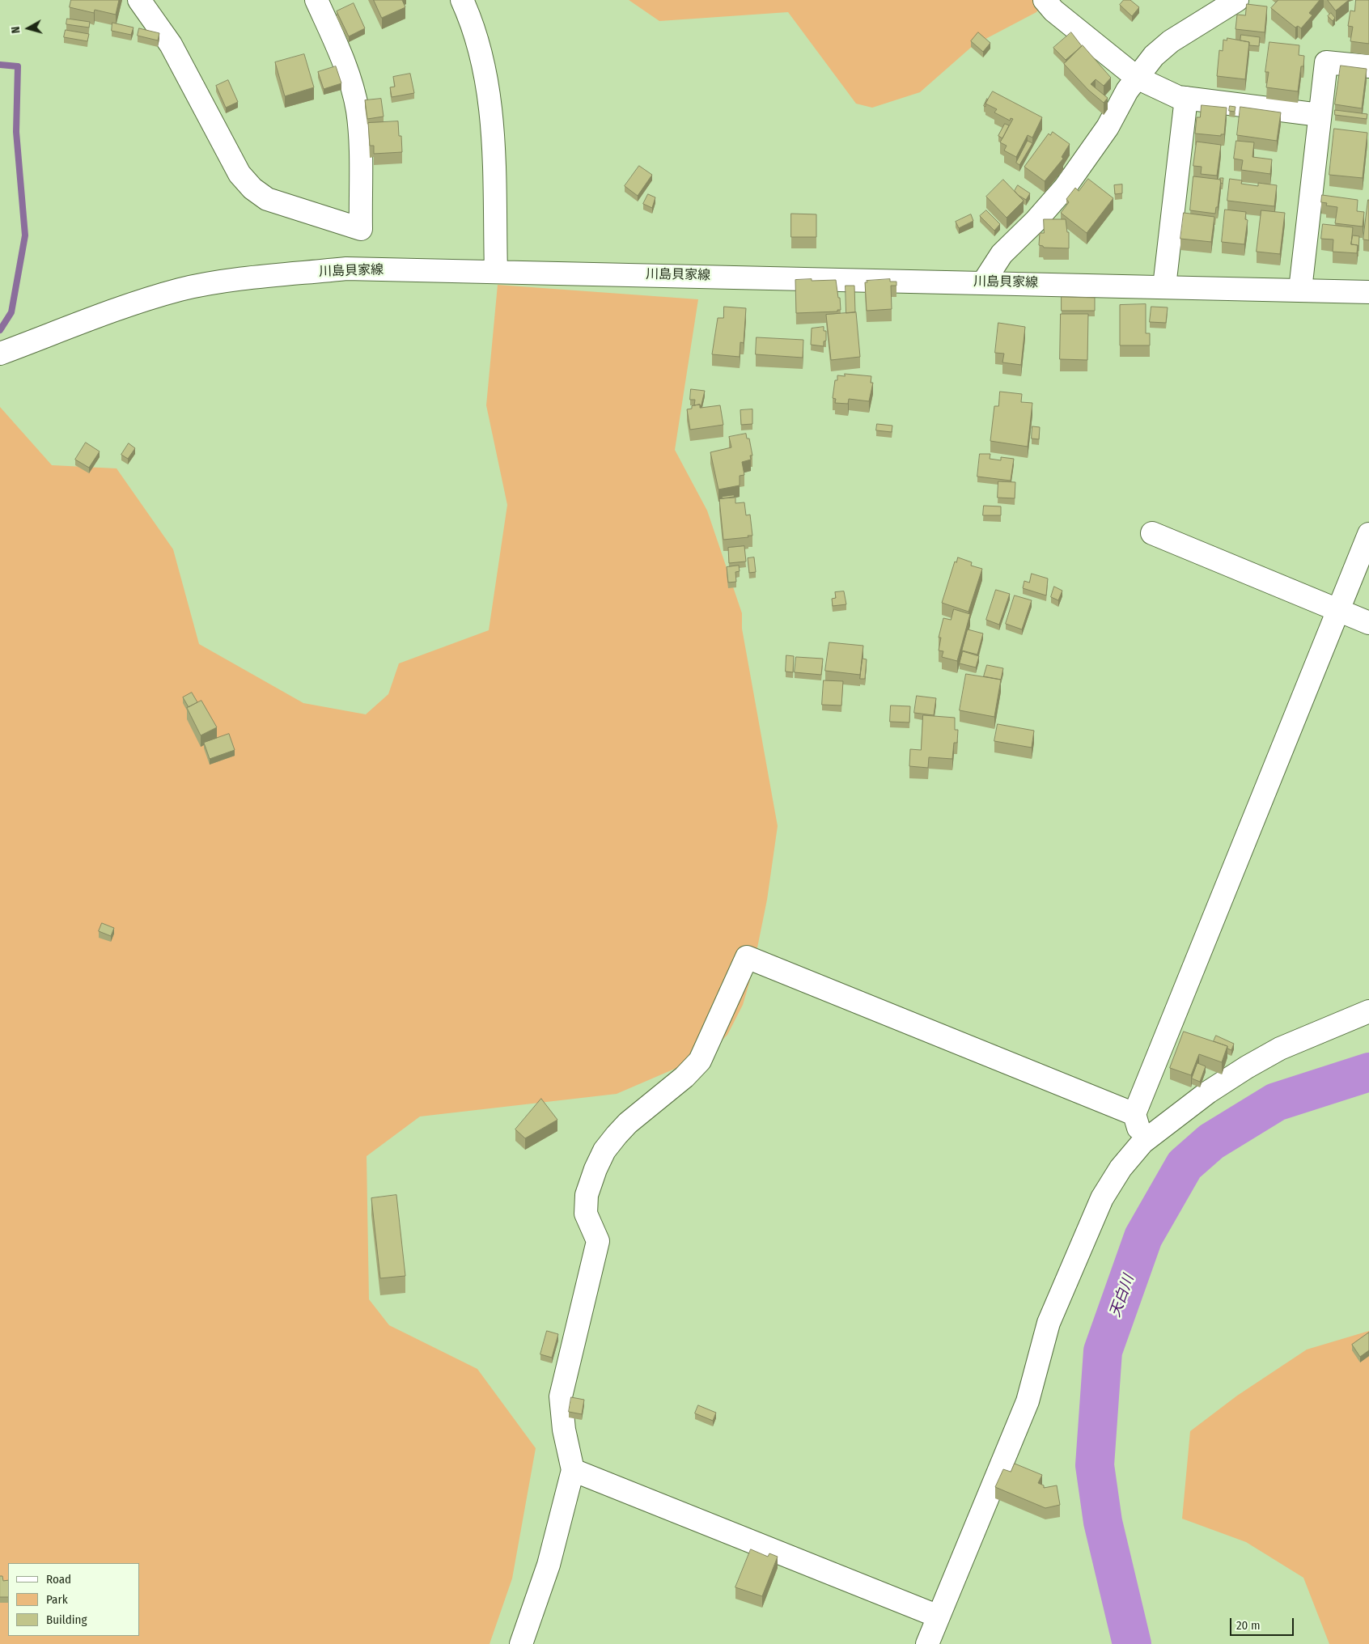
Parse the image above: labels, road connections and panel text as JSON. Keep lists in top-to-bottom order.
{
  "streets": {
    "street": ["川島貝家線"]
  },
  "water": ["天白川"],
  "legend": ["Road", "Park", "Building"],
  "scale_bar": "20 m",
  "north": "left"
}
